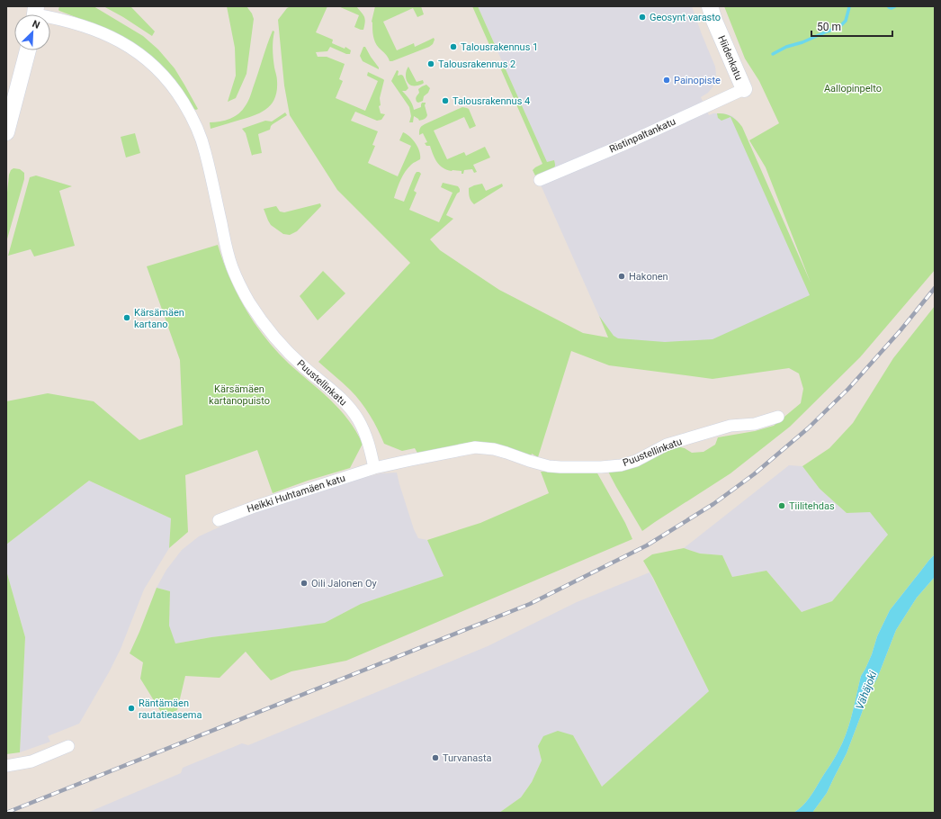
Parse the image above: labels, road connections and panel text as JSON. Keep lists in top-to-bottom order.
{
  "streets": {
    "street": [
      "Hiidenkatu",
      "Ristinpaltankatu",
      "Puustellinkatu",
      "Heikki Huhtamäen katu"
    ]
  },
  "crossings": [
    ["Hiidenkatu", "Ristinpaltankatu"],
    ["Puustellinkatu", "Heikki Huhtamäen katu"]
  ],
  "water": ["Vähäjoki"],
  "parks": ["Aallopinpelto", "Kärsämäen kartanopuisto"],
  "places": [
    "Geosynt varasto",
    "Talousrakennus 1",
    "Talousrakennus 2",
    "Painopiste",
    "Talousrakennus 4",
    "Hakonen",
    "Kärsämäen kartano",
    "Tiilitehdas",
    "Oili Jalonen Oy",
    "Räntämäen rautatieasema",
    "Turvanasta"
  ],
  "scale_bar": "50 m",
  "north": "top right"
}
